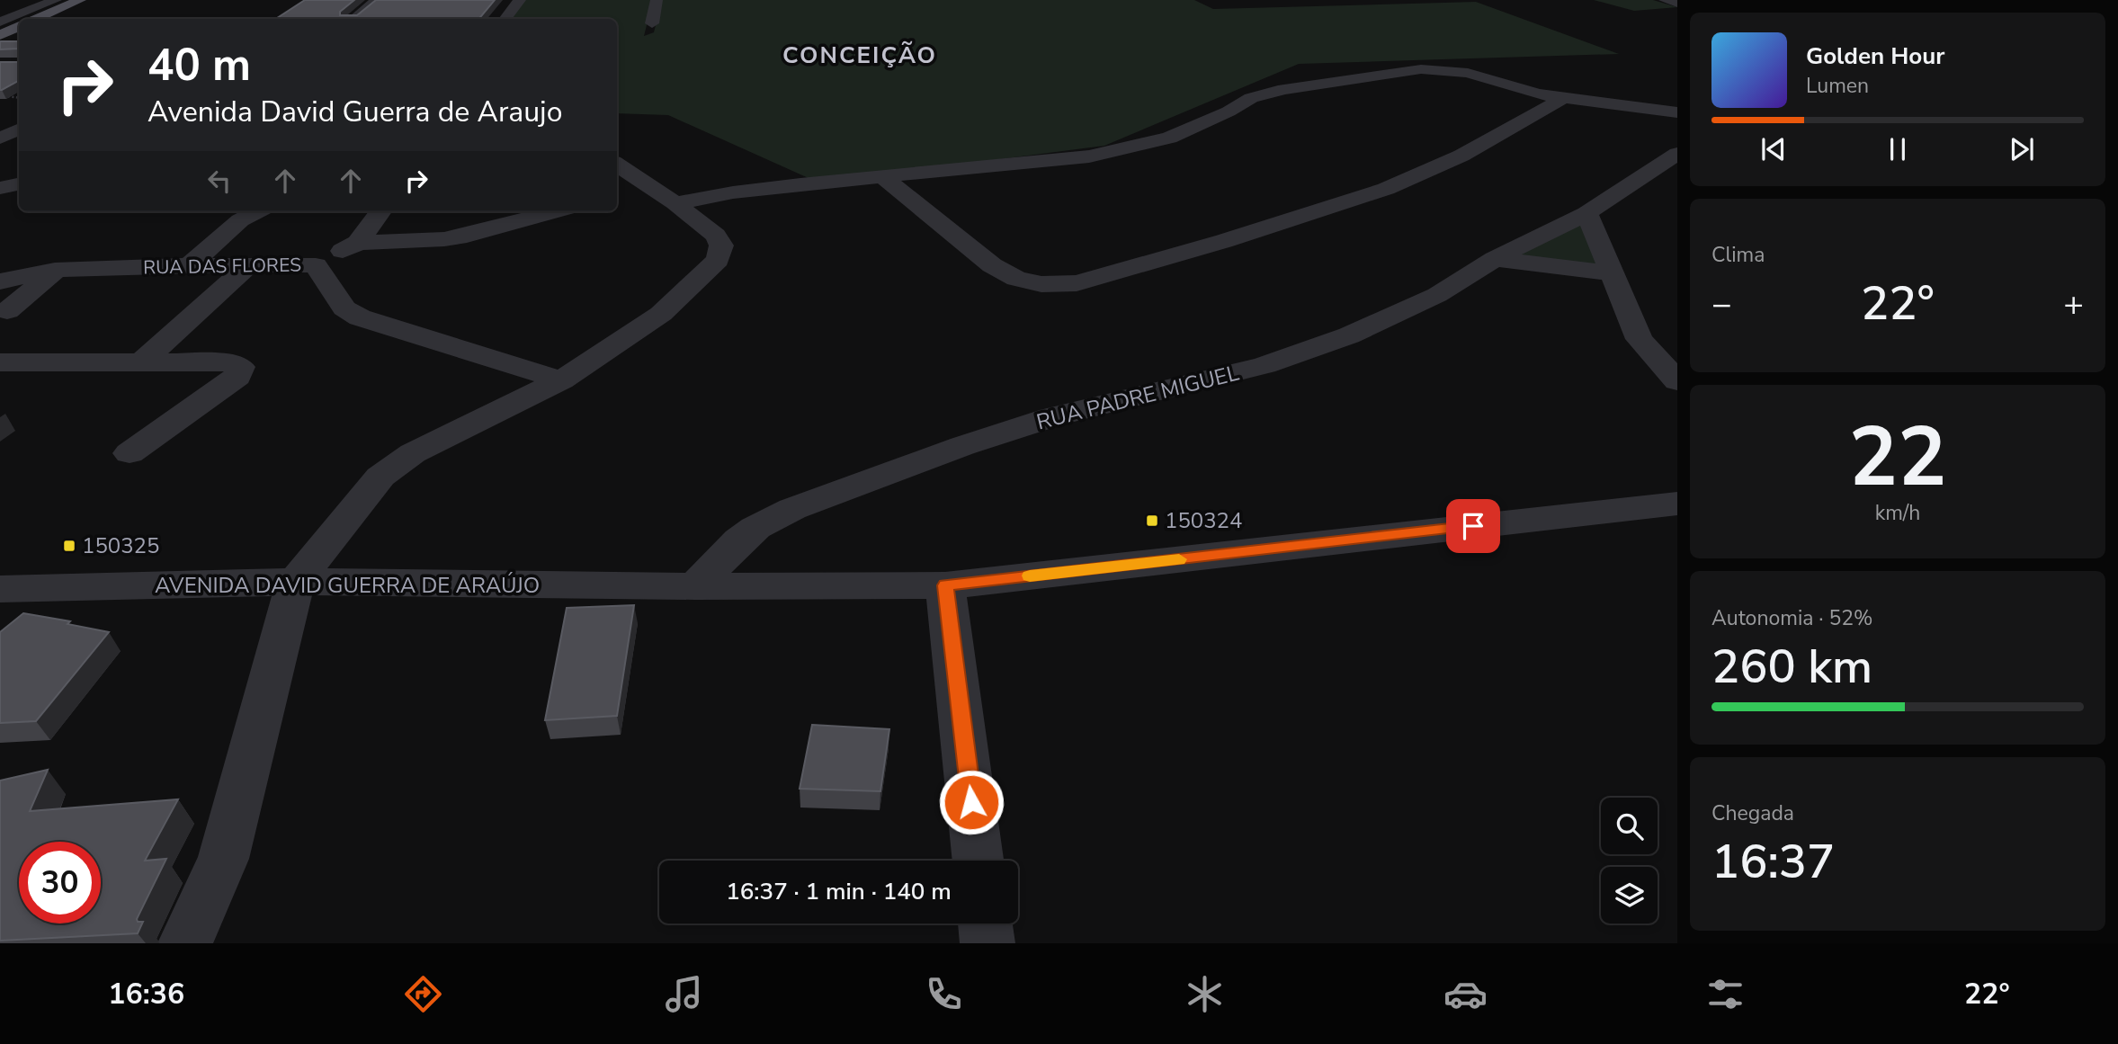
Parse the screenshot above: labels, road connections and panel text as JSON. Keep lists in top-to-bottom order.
{
  "streets": {
    "street": ["RUA DAS FLORES", "RUA PADRE MIGUEL", "AVENIDA DAVID GUERRA DE ARAÚJO"]
  },
  "crossings": [
    ["RUA PADRE MIGUEL", "AVENIDA DAVID GUERRA DE ARAÚJO"]
  ],
  "districts": ["CONCEIÇÃO"],
  "places": {
    "transit": ["150324", "150325"]
  },
  "page": {
    "turn": ["40 m", "Avenida David Guerra de Araujo"],
    "song": ["Golden Hour", "Lumen"],
    "tile": [
      "Clima",
      ["22", "km/h"],
      ["Autonomia · 52%", "260 km"],
      ["Chegada", "16:37"]
    ],
    "heat": ["−", "22°", "+"],
    "limit": "30",
    "trip": "16:37 · 1 min · 140 m",
    "tabs": ["16:36", "22°"]
  }
}
